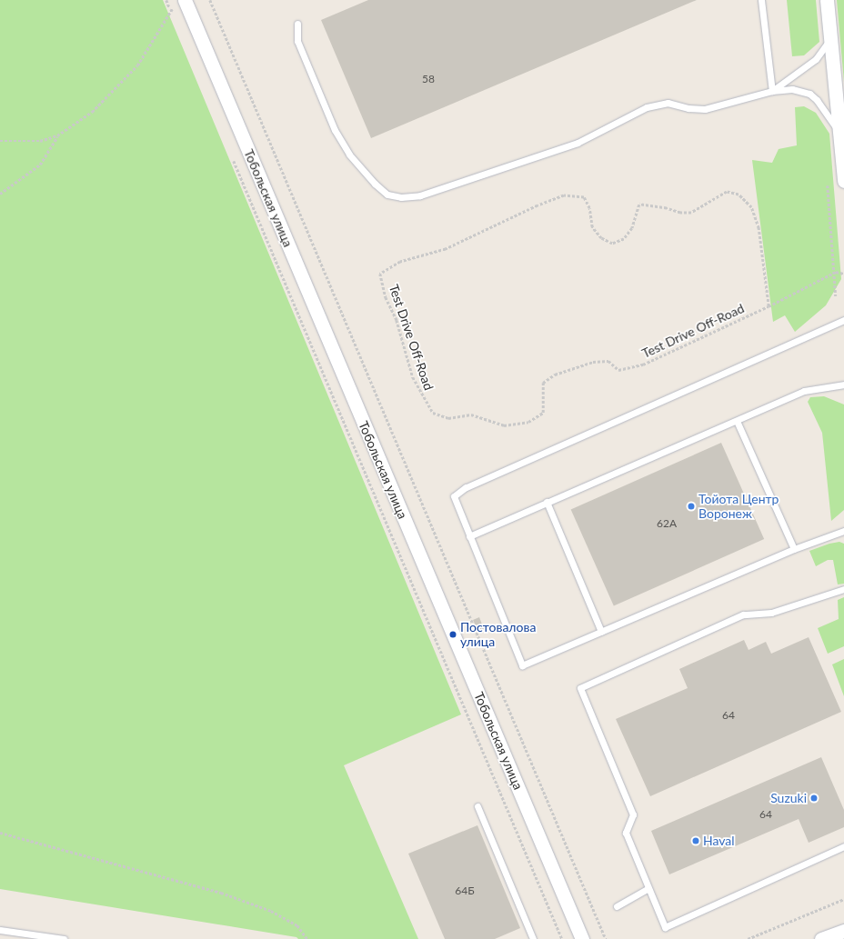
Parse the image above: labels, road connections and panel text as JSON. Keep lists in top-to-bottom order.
{
  "streets": {
    "street": ["Тобольская улица"],
    "path": ["Test Drive Off-Road"]
  },
  "places": [
    "Тойота Центр Воронеж",
    "Постовалова улица",
    "Suzuki",
    "Haval"
  ],
  "house_numbers": [
    "58",
    "62А",
    "64",
    "64",
    "64Б"
  ]
}
